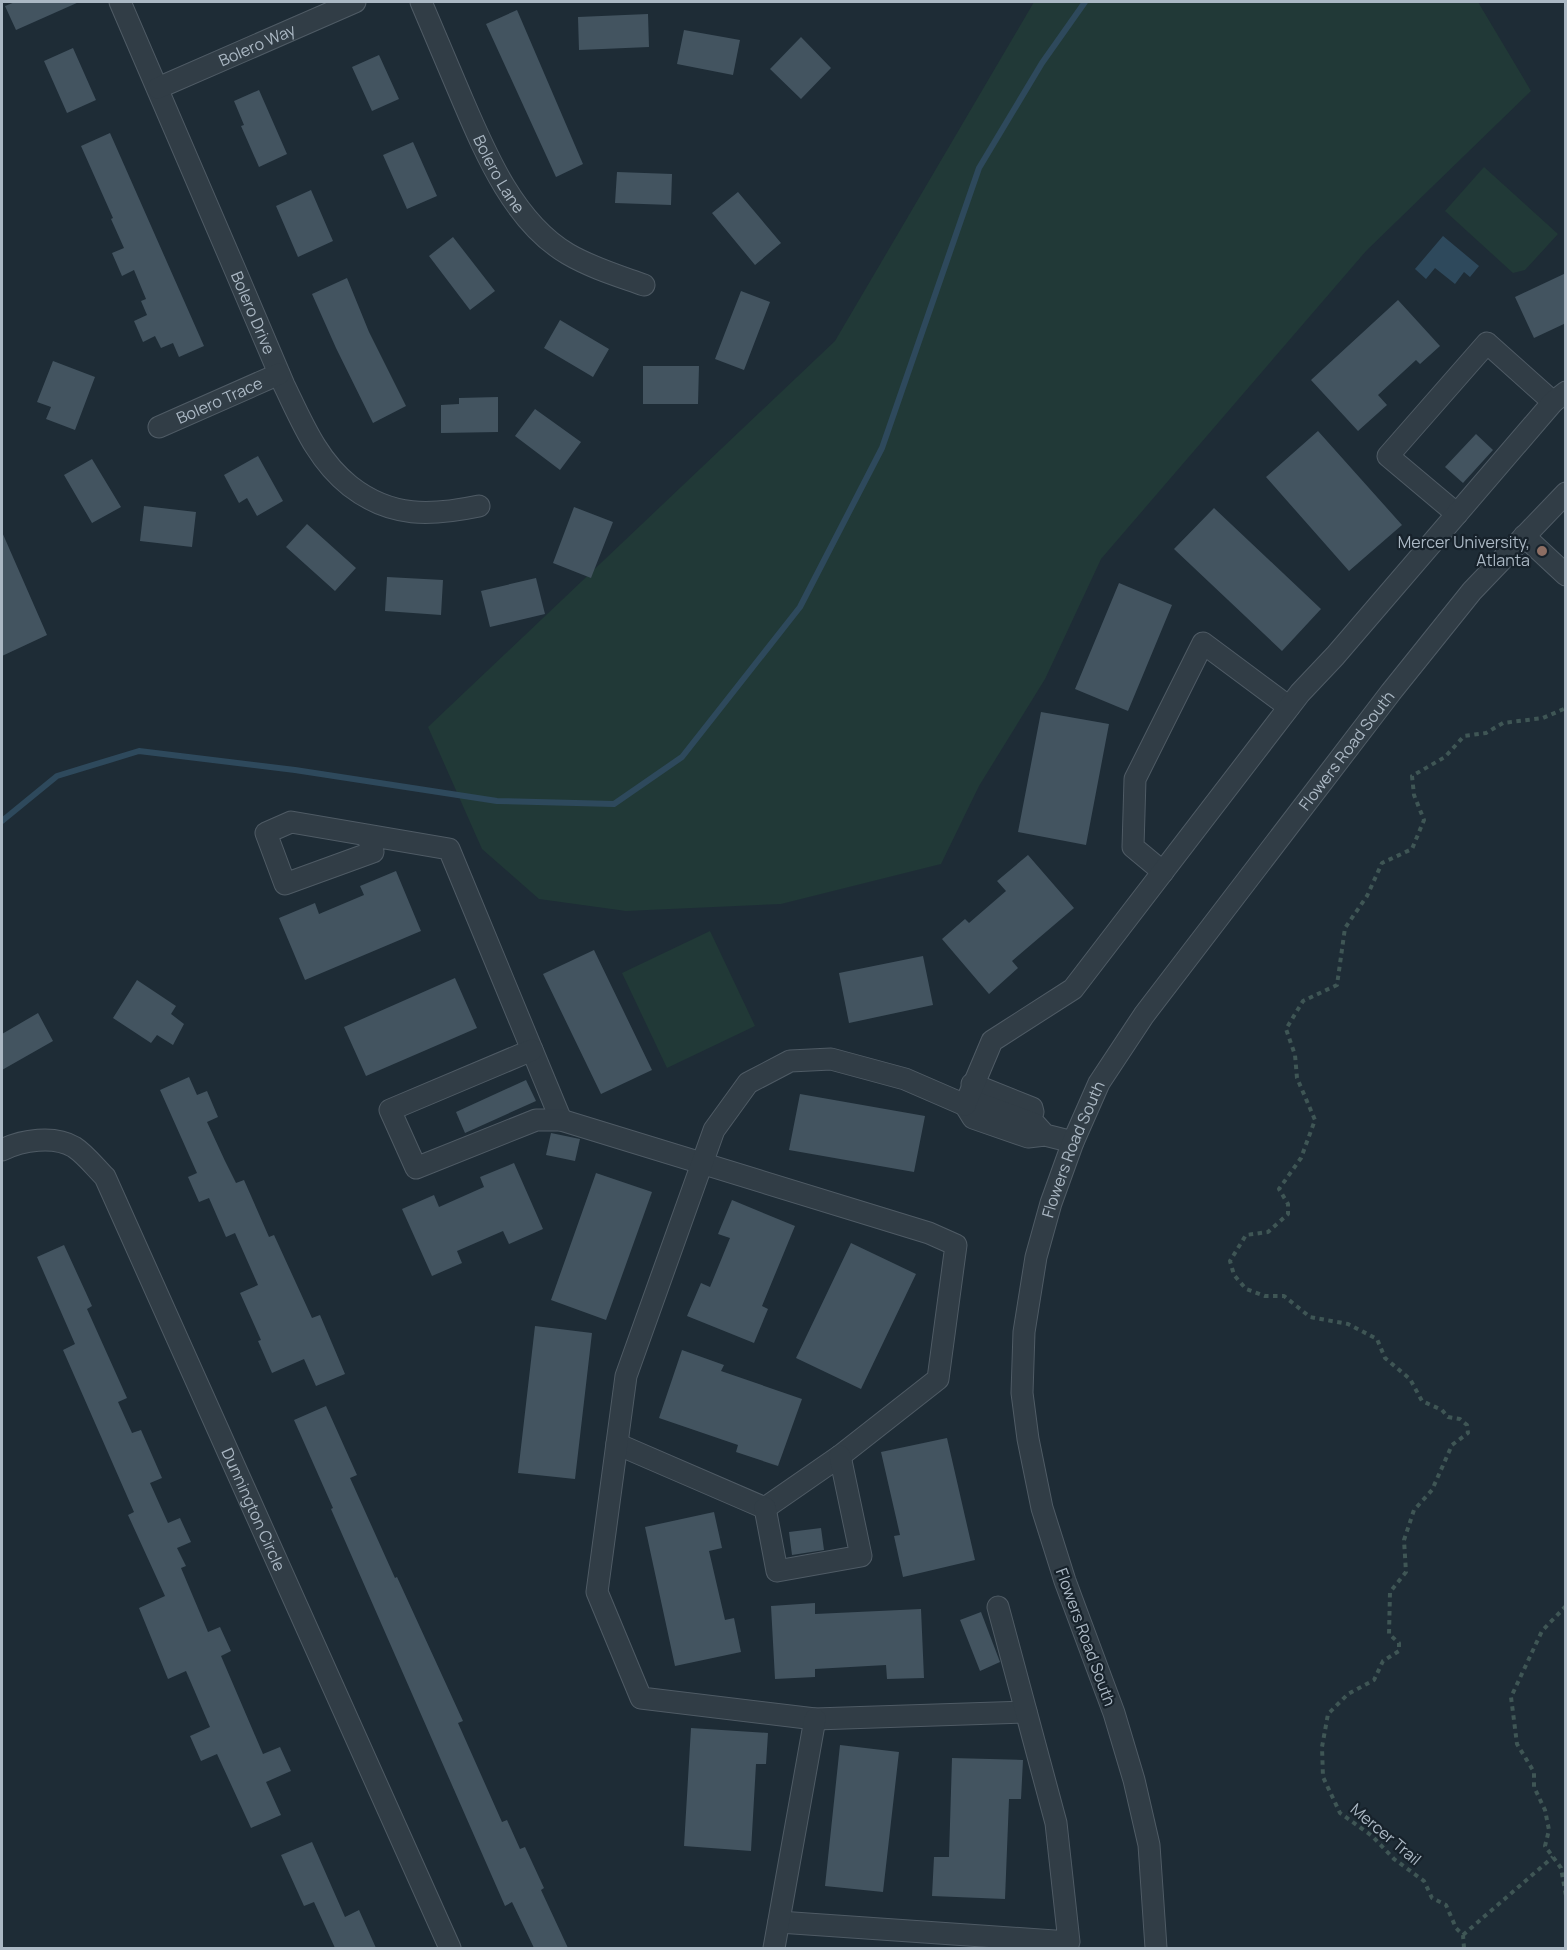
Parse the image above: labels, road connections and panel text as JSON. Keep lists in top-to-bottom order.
{
  "streets": {
    "street": [
      "Bolero Way",
      "Bolero Lane",
      "Bolero Drive",
      "Bolero Trace",
      "Flowers Road South",
      "Dunnington Circle"
    ],
    "path": ["Mercer Trail"]
  },
  "crossings": [
    ["Bolero Way", "Bolero Drive"],
    ["Bolero Drive", "Bolero Trace"]
  ],
  "places": ["Mercer University, Atlanta"]
}
